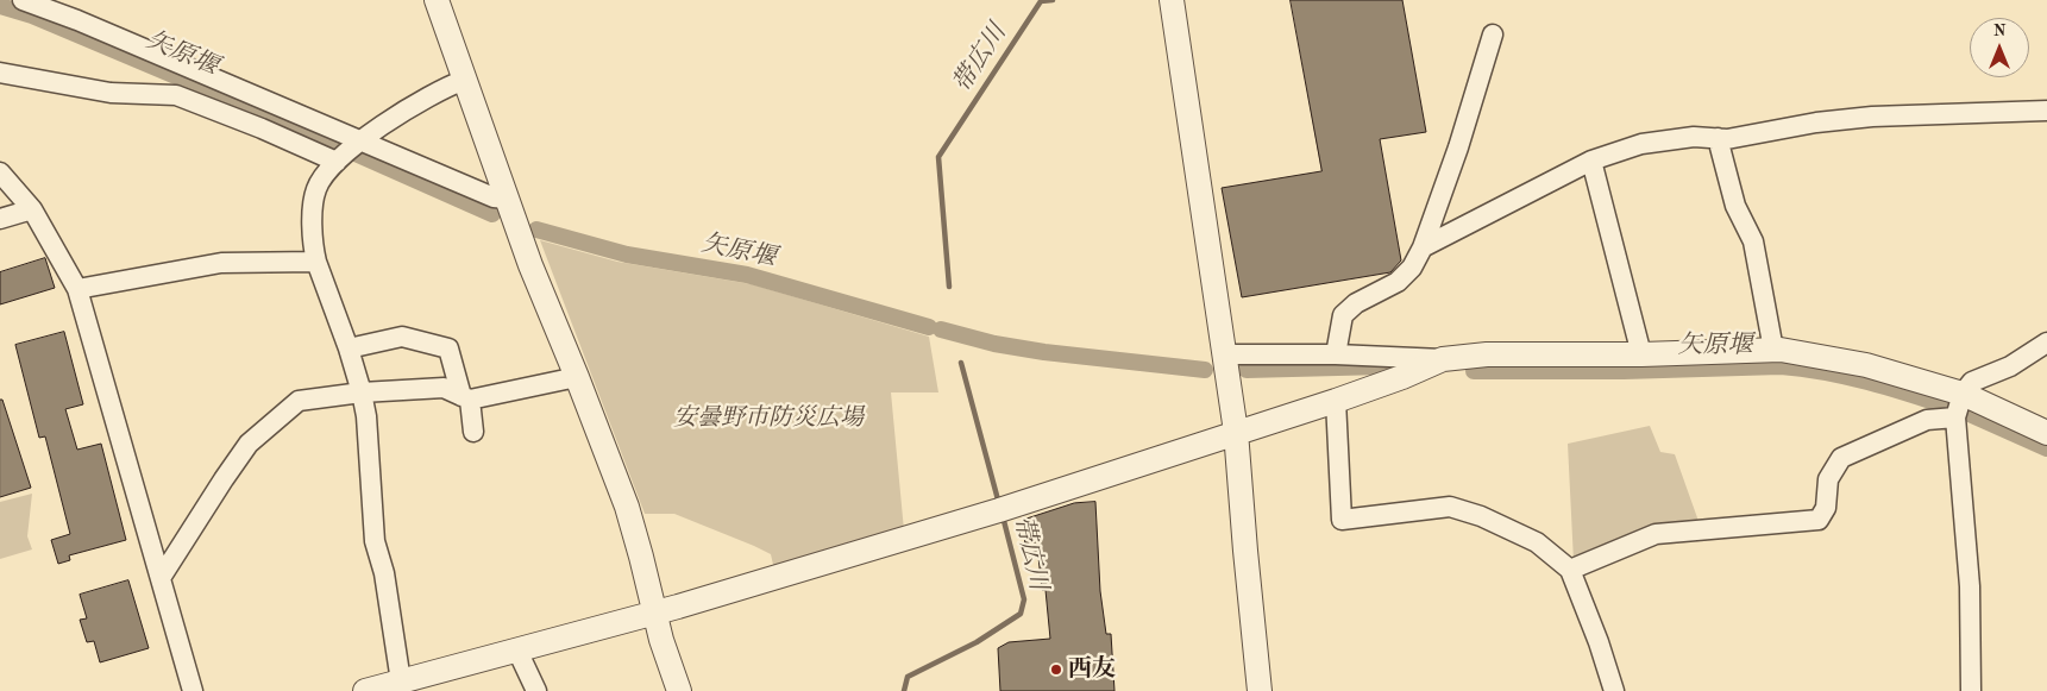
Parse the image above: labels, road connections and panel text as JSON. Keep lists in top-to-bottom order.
{
  "water": ["矢原堰", "帯広川"],
  "parks": ["安曇野市防災広場"],
  "places": ["西友"],
  "north": "top"
}
